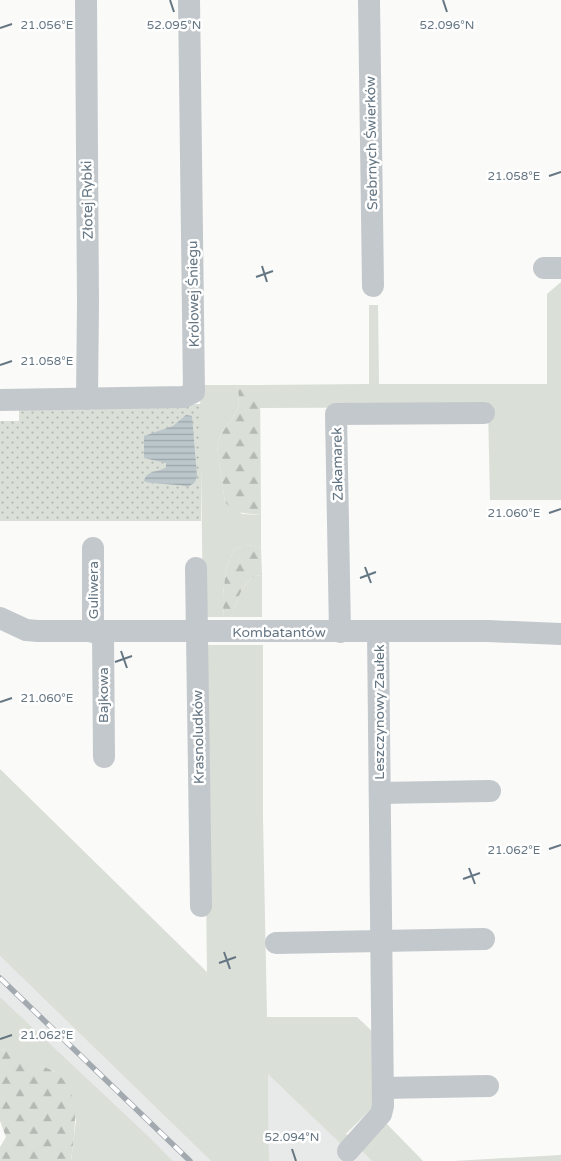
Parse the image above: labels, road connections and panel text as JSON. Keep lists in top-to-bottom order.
{
  "streets": {
    "street": [
      "Srebrnych Świerków",
      "Złotej Rybki",
      "Królowej Śniegu",
      "Zakamarek",
      "Guliwera",
      "Kombatantów",
      "Bajkowa",
      "Leszczynowy Zaułek",
      "Krasnoludków"
    ]
  },
  "crossings": [
    ["Złotej Rybki", "Królowej Śniegu"],
    ["Zakamarek", "Kombatantów"],
    ["Guliwera", "Kombatantów"],
    ["Guliwera", "Bajkowa"],
    ["Kombatantów", "Bajkowa"],
    ["Kombatantów", "Leszczynowy Zaułek"],
    ["Kombatantów", "Krasnoludków"]
  ],
  "coordinates": [
    "21.056°E",
    "52.095°N",
    "52.096°N",
    "21.058°E",
    "21.060°E",
    "21.062°E",
    "52.094°N"
  ]
}
